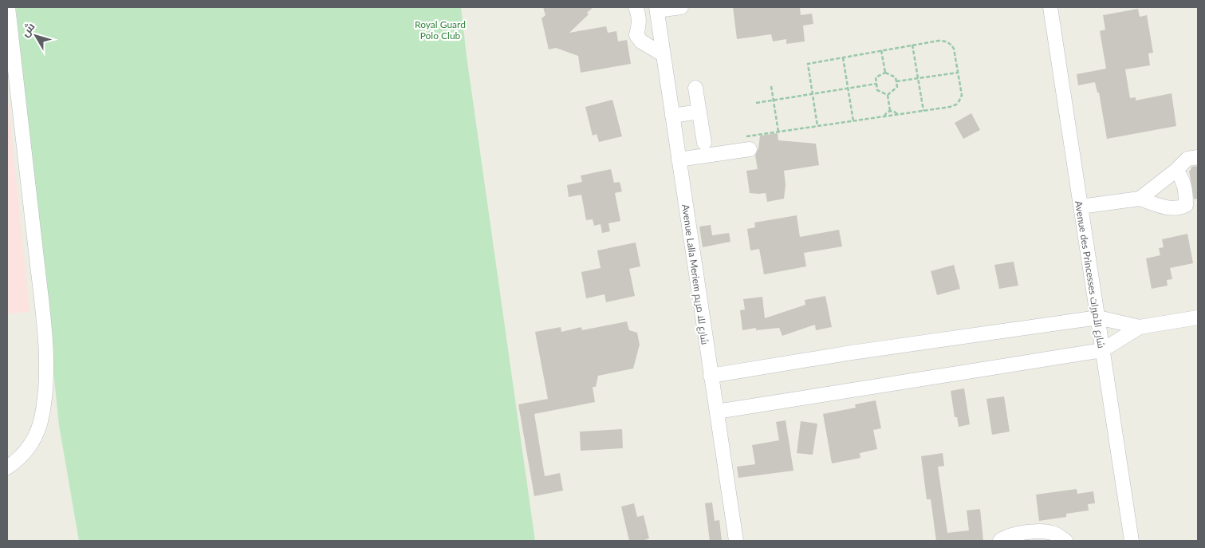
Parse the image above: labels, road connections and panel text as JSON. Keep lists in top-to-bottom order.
{
  "streets": {
    "street": ["Avenue Lalla Meriem شارع للا مريم", "Avenue des Princesses شارع الأميرات"]
  },
  "parks": ["Royal Guard Polo Club"],
  "north": "top left"
}
